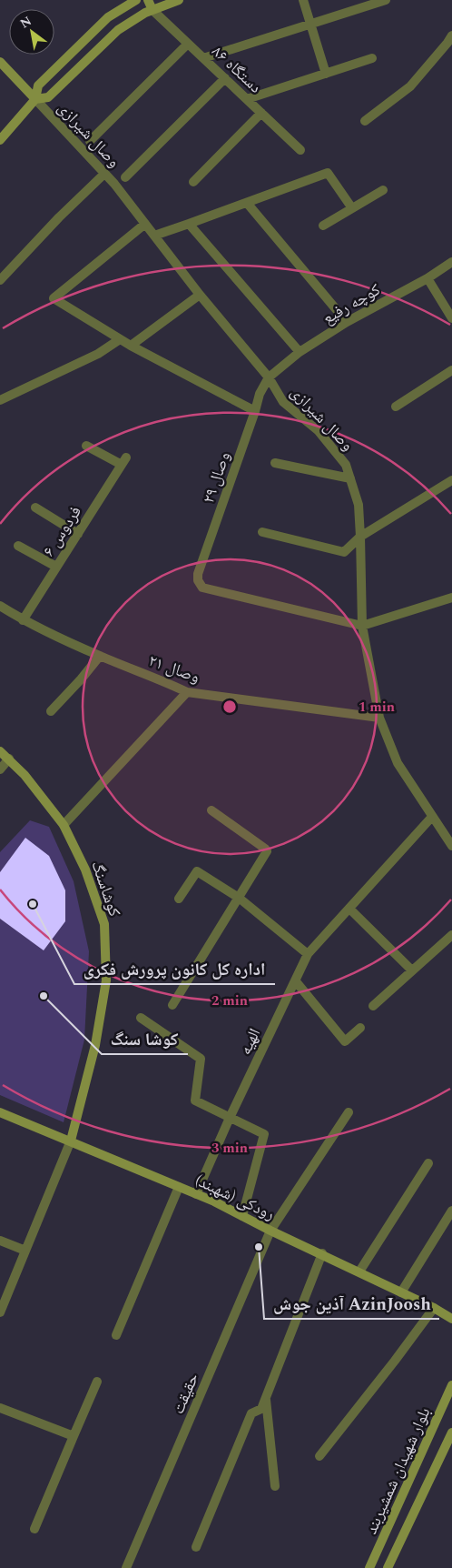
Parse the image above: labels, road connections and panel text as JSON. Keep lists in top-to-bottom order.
{
  "streets": {
    "main road": [
      "وصال شیرازی",
      "کوشاسنگ",
      "رودکی (شهبند)",
      "بلوار شهیدان شمشیربند"
    ],
    "street": [
      "دستگاه ۸۶",
      "کوچه رفیع",
      "وصال ۲۹",
      "فردوس ۶",
      "وصال ۲۱",
      "الهیه",
      "حقیقت"
    ]
  },
  "crossings": [
    ["وصال شیرازی", "کوچه رفیع"],
    ["وصال شیرازی", "وصال ۲۹"],
    ["وصال شیرازی", "وصال ۲۱"],
    ["وصال شیرازی", "الهیه"],
    ["کوچه رفیع", "وصال ۲۹"],
    ["فردوس ۶", "وصال ۲۱"],
    ["کوشاسنگ", "رودکی (شهبند)"],
    ["الهیه", "رودکی (شهبند)"],
    ["رودکی (شهبند)", "حقیقت"]
  ],
  "places": ["اداره کل کانون پرورش فکری", "کوشا سنگ", "آذین جوش AzinJoosh"],
  "north": "top left",
  "rings": ["1 min", "2 min", "3 min"]
}
